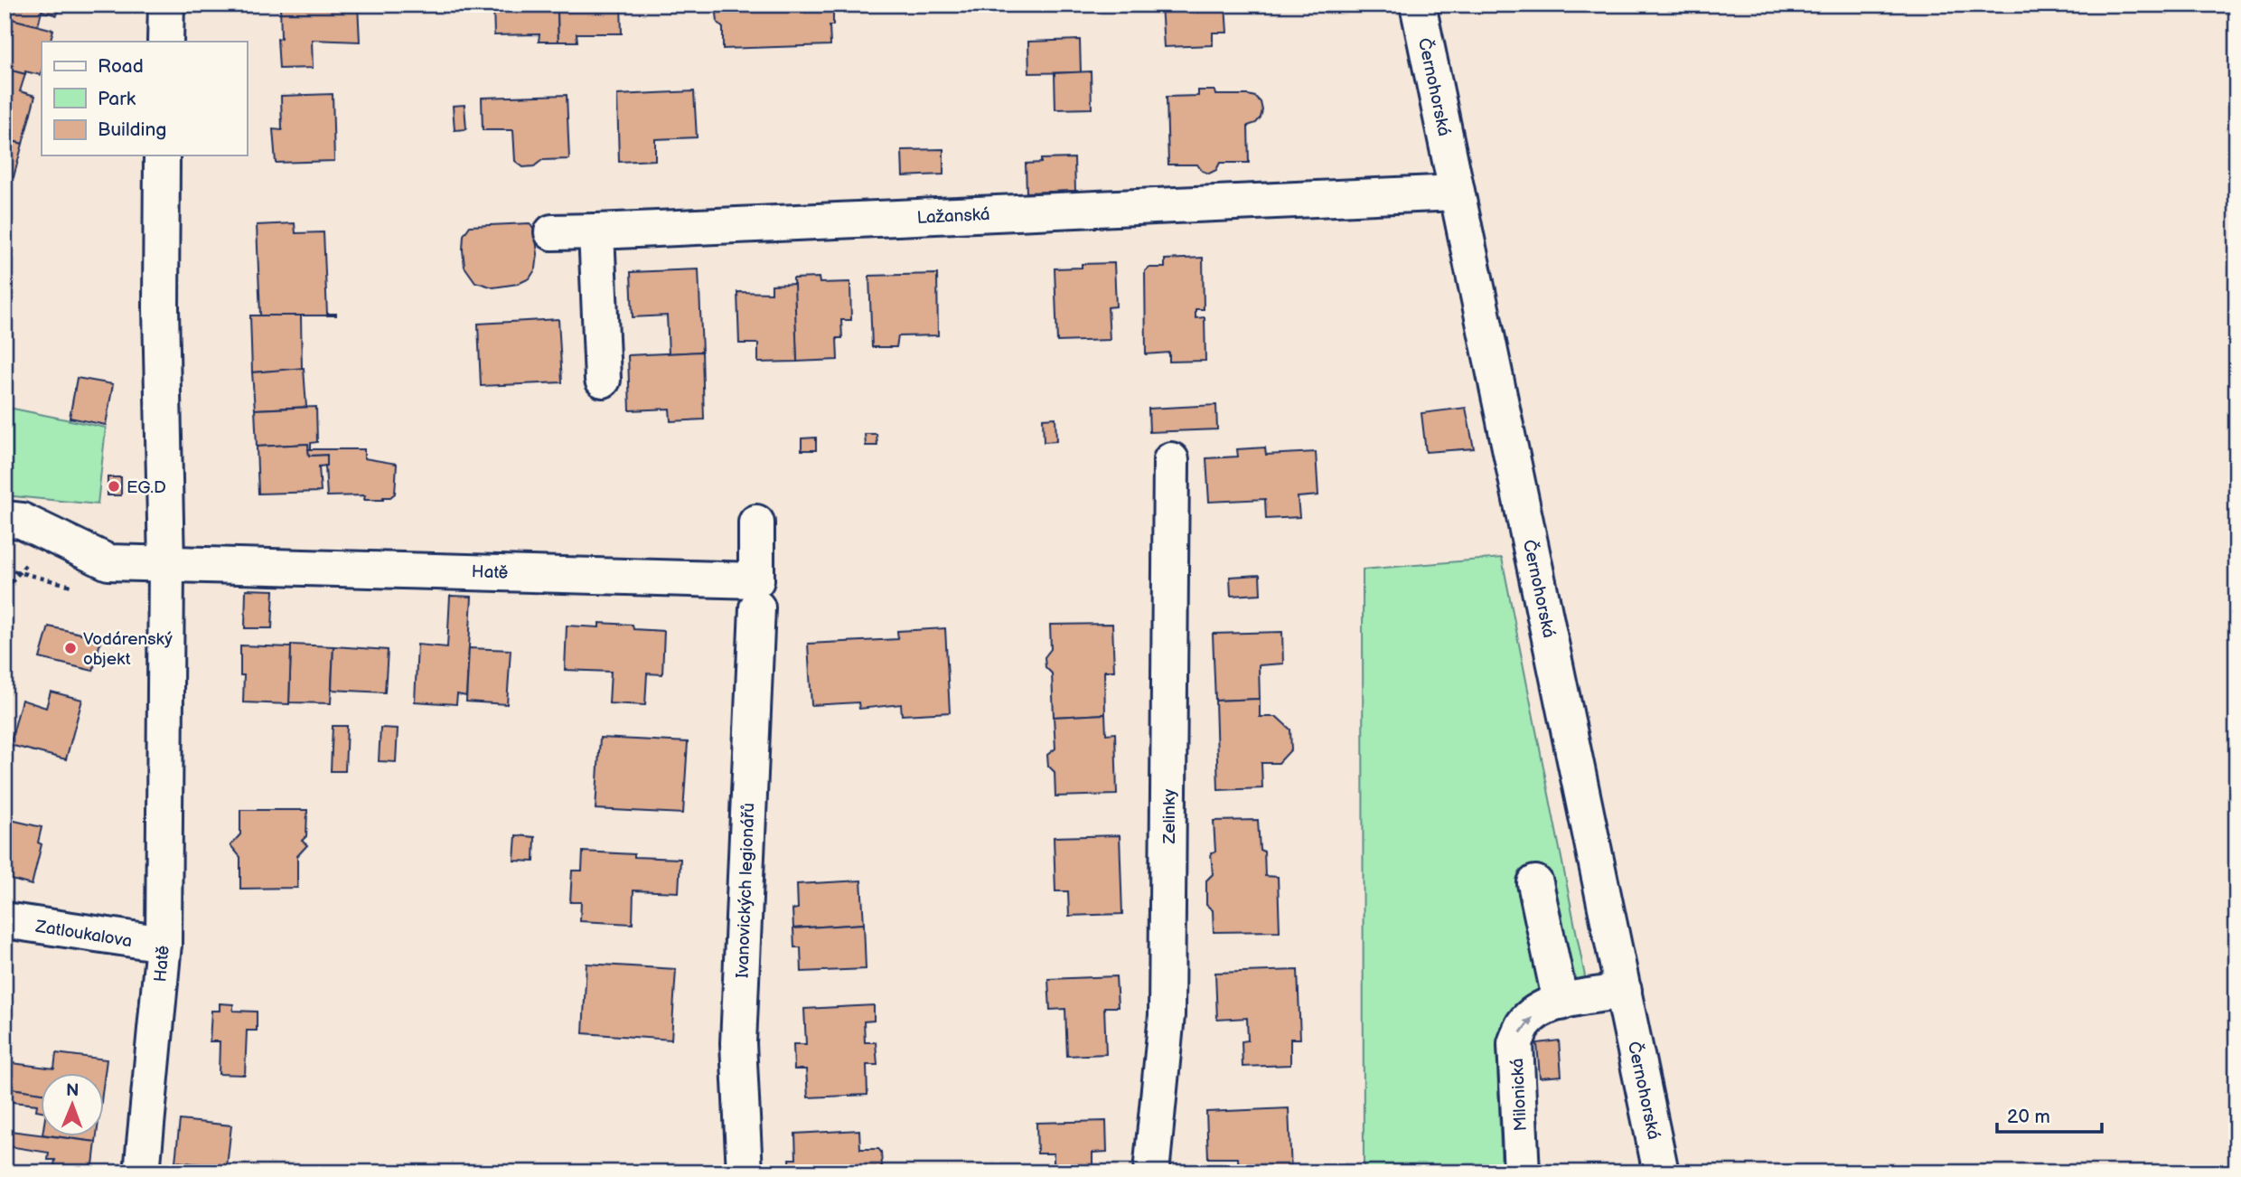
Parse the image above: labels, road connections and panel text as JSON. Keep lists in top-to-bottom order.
{
  "streets": {
    "street": [
      "Černohorská",
      "Lažanská",
      "Hatě",
      "Zelinky",
      "Ivanovických legionářů",
      "Zatloukalova",
      "Milonická"
    ]
  },
  "crossings": [
    ["Černohorská", "Lažanská"],
    ["Černohorská", "Milonická"],
    ["Hatě", "Zatloukalova"]
  ],
  "one_way": ["Milonická"],
  "places": ["EG.D", "Vodárenský objekt"],
  "legend": ["Road", "Park", "Building"],
  "scale_bar": "20 m",
  "north": "top"
}
